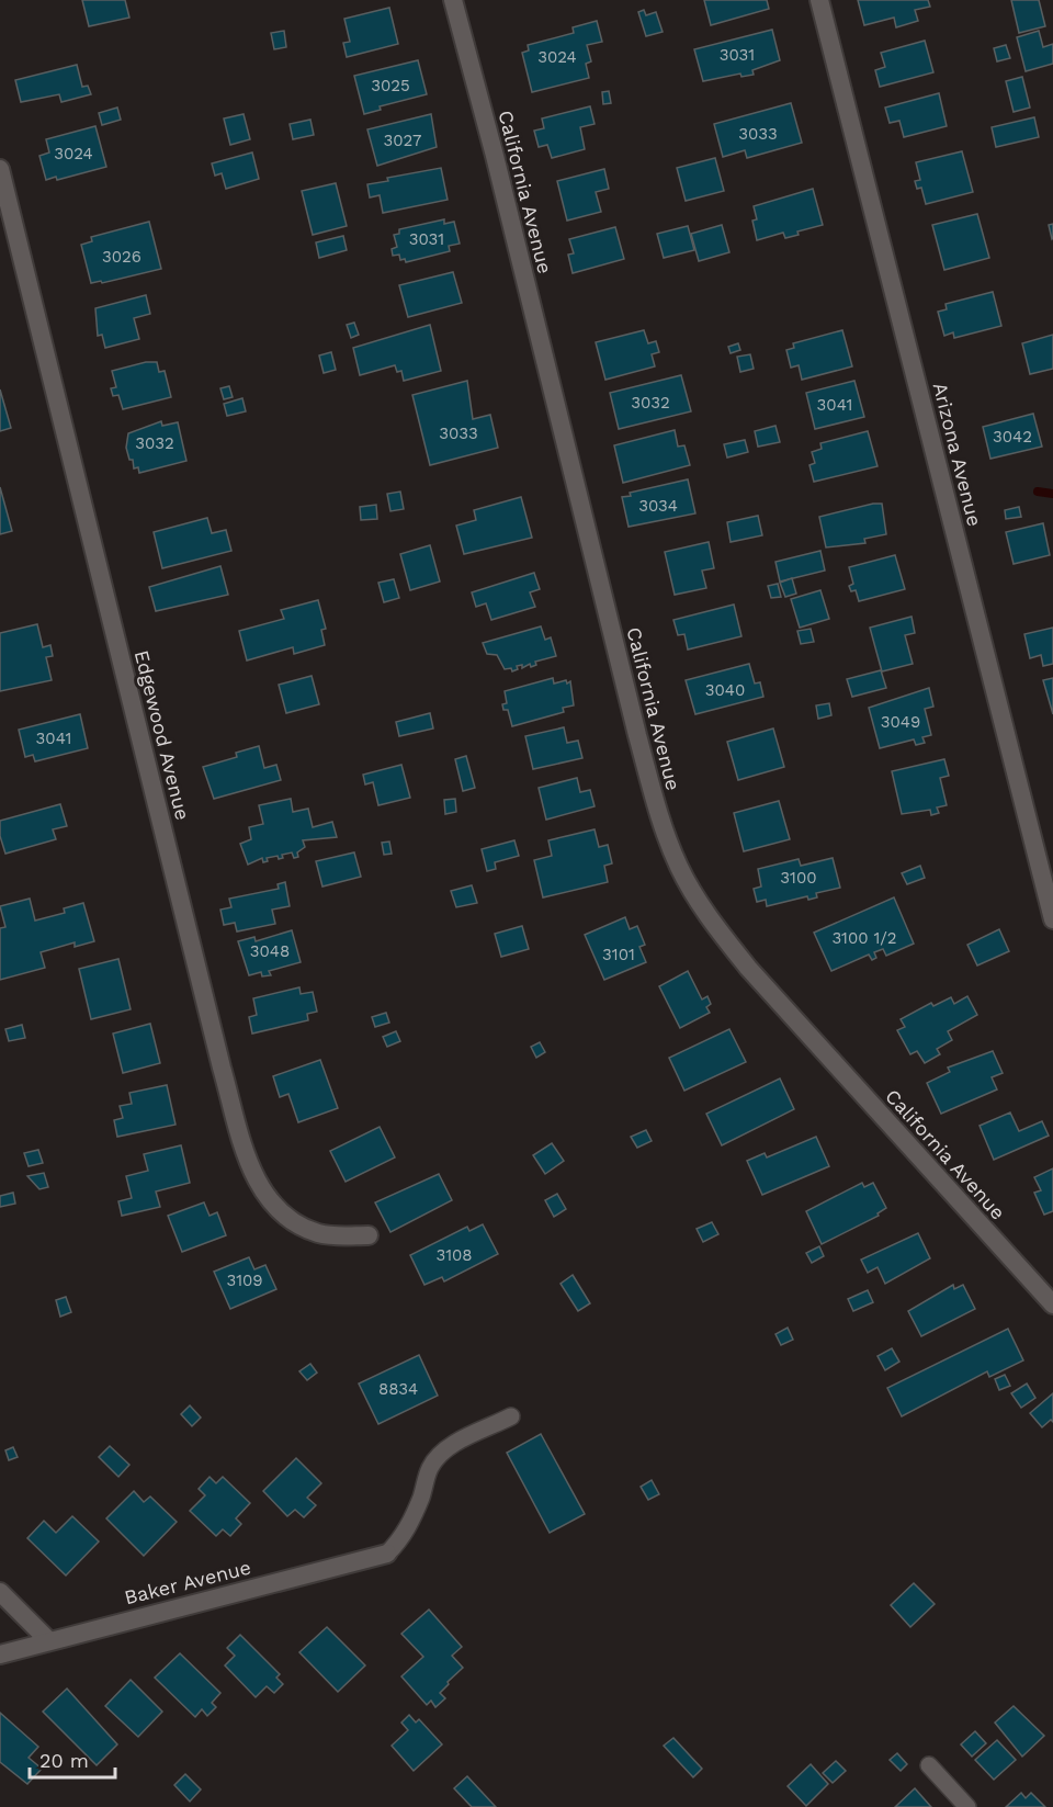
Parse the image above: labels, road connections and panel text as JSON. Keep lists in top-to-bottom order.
{
  "streets": {
    "street": [
      "California Avenue",
      "Arizona Avenue",
      "Edgewood Avenue",
      "Baker Avenue"
    ]
  },
  "house_numbers": [
    "3031",
    "3024",
    "3025",
    "3033",
    "3027",
    "3024",
    "3031",
    "3026",
    "3032",
    "3041",
    "3033",
    "3042",
    "3032",
    "3034",
    "3040",
    "3049",
    "3041",
    "3100",
    "3100 1/2",
    "3048",
    "3101",
    "3108",
    "3109",
    "8834"
  ],
  "scale_bar": "20 m"
}
